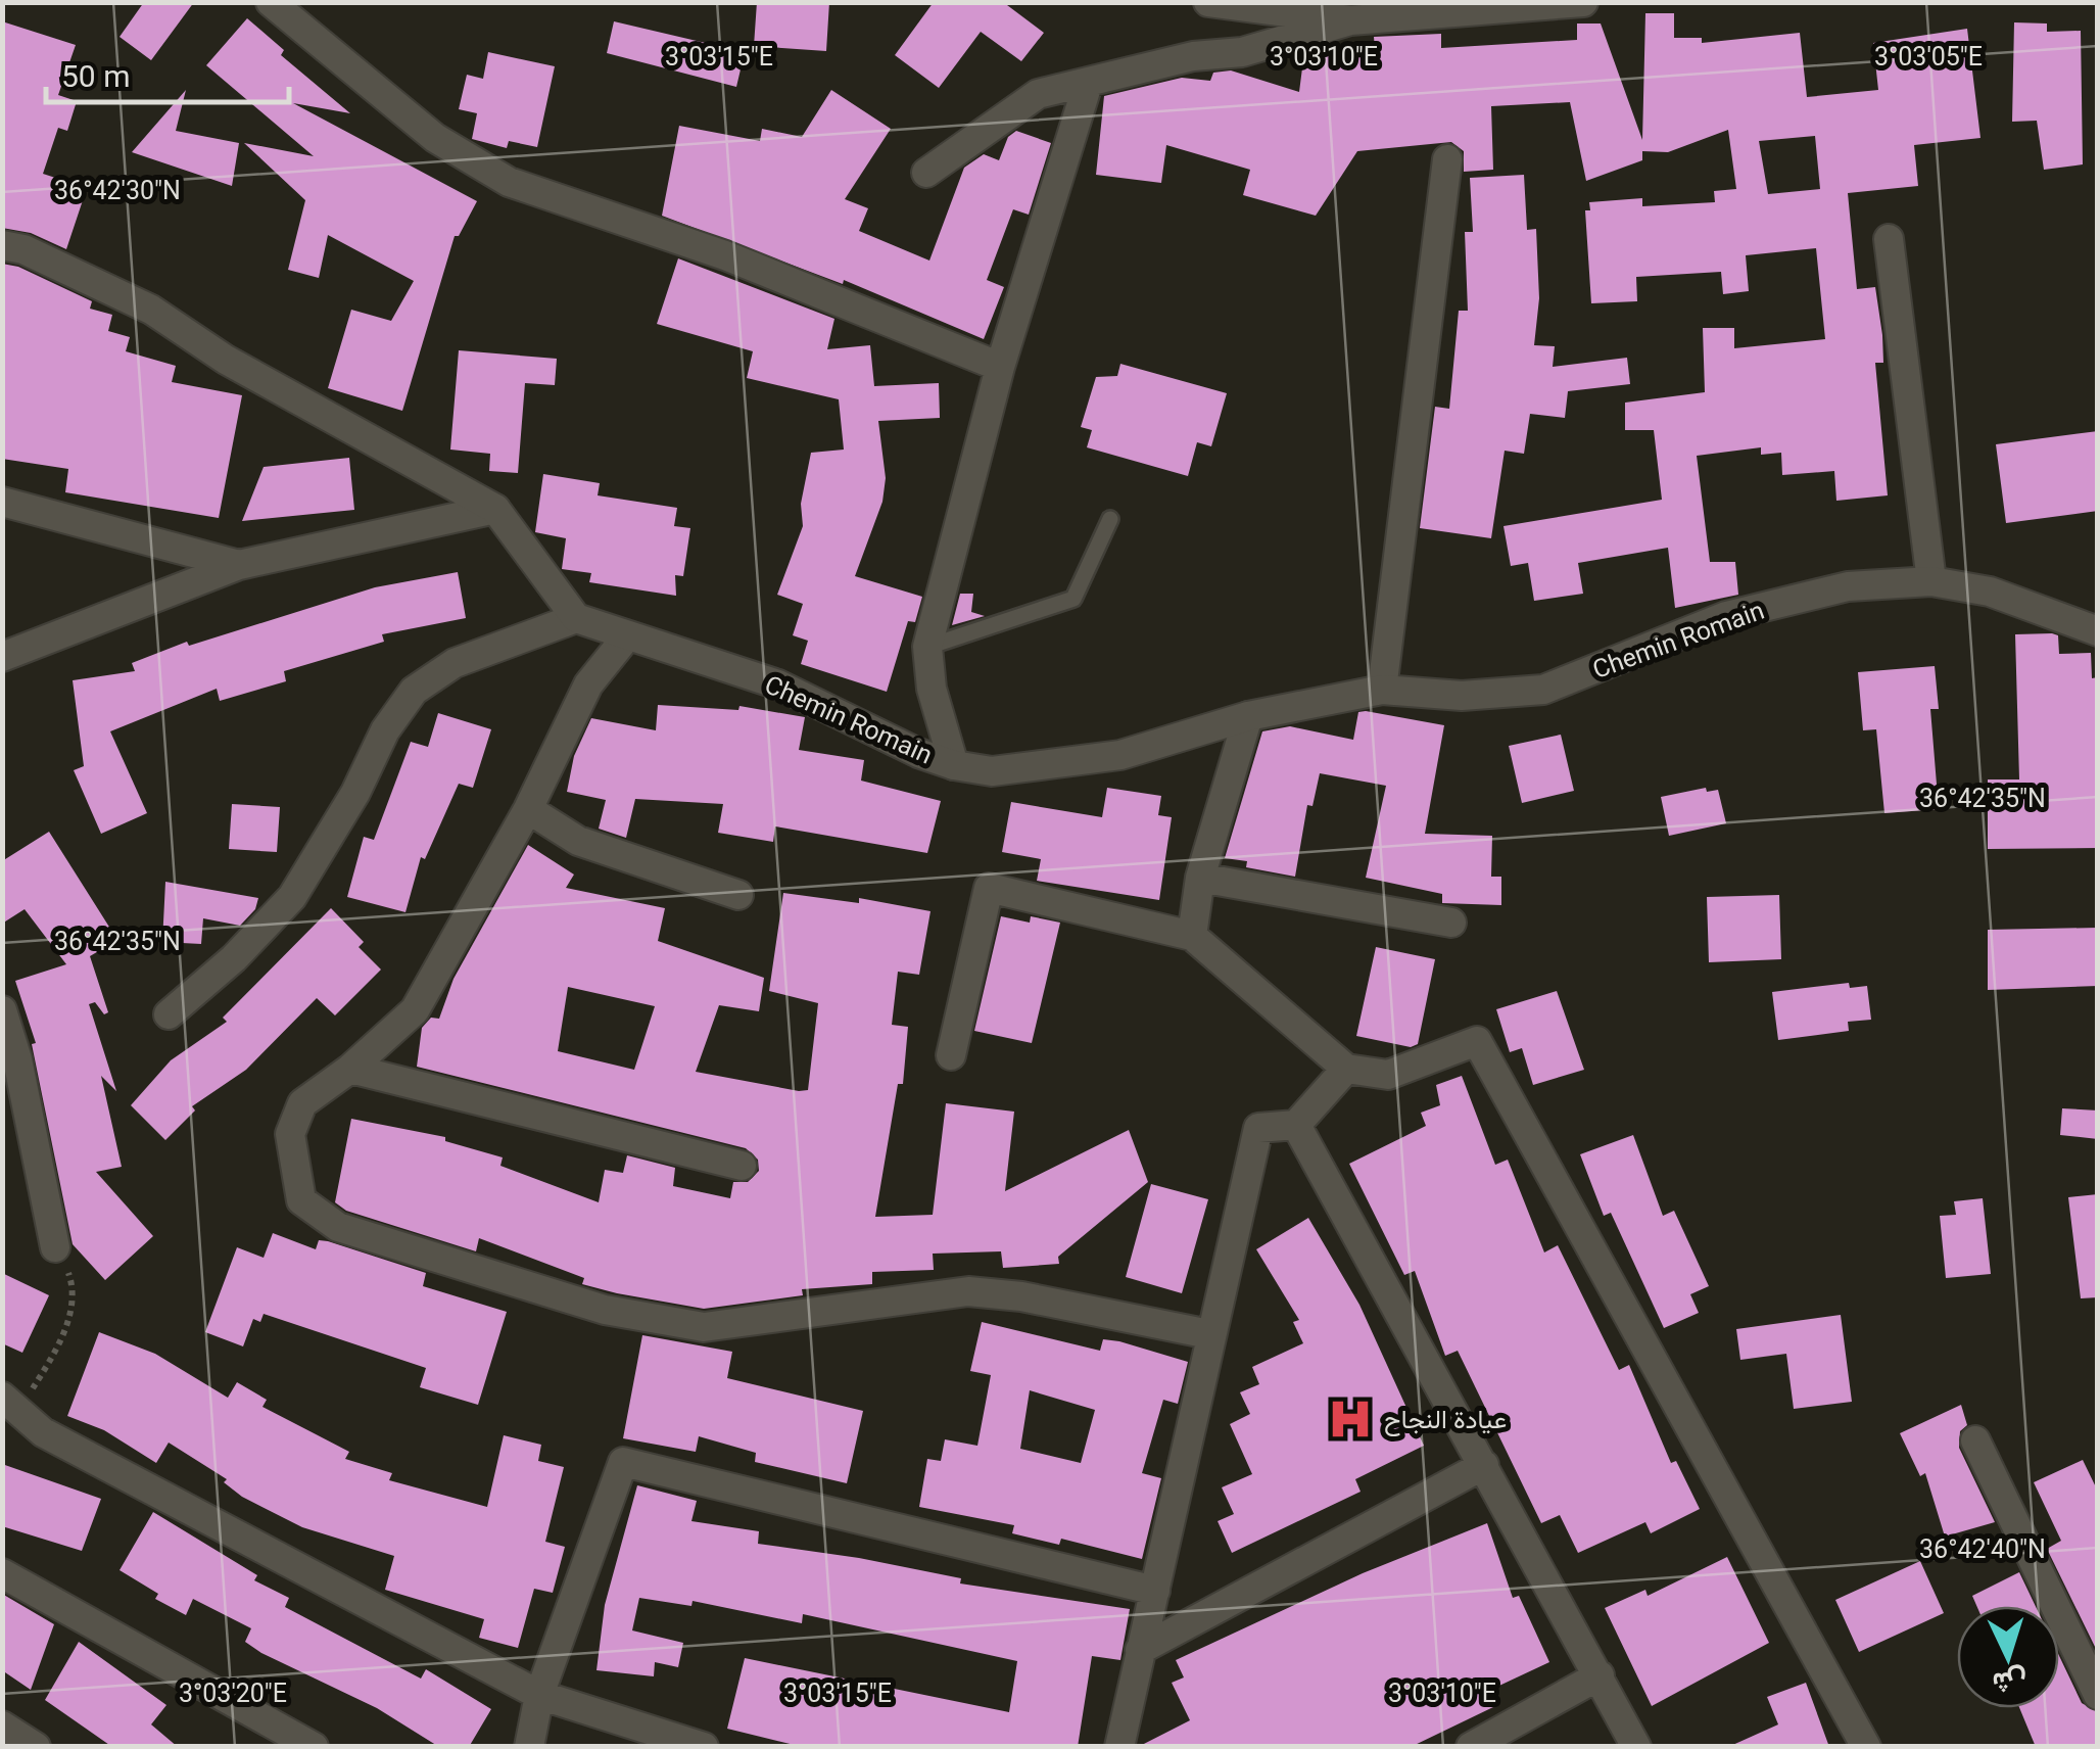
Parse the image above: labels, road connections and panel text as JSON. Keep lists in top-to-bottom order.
{
  "streets": {
    "street": ["Chemin Romain"]
  },
  "places": {
    "hospital": ["عيادة النجاح"]
  },
  "scale_bar": "50 m",
  "north": "bottom",
  "coordinates": [
    "3°03'15\"E",
    "3°03'05\"E",
    "3°03'10\"E",
    "36°42'30\"N",
    "36°42'35\"N",
    "36°42'40\"N",
    "3°03'20\"E"
  ]
}
